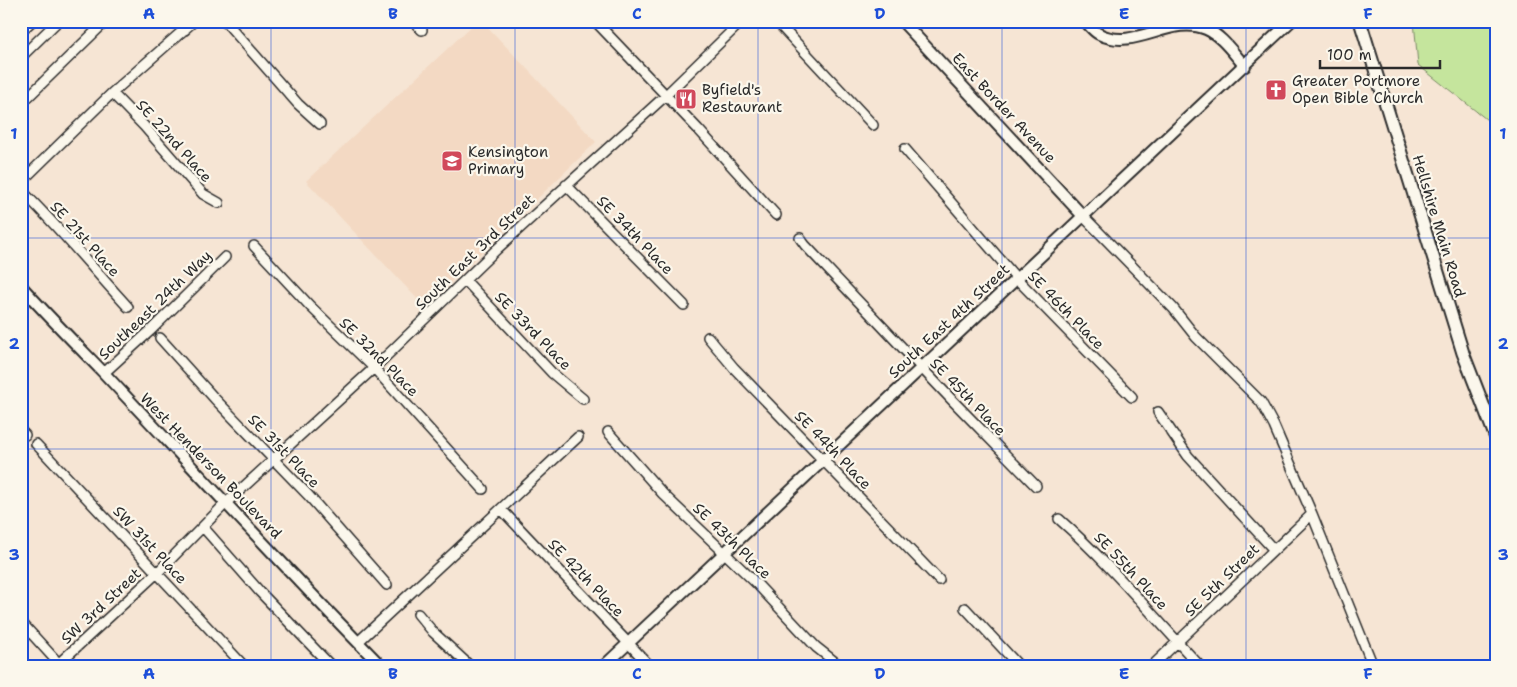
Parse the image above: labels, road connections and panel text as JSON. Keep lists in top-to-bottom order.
{
  "streets": {
    "main road": ["Hellshire Main Road"],
    "street": [
      "East Border Avenue",
      "SE 22nd Place",
      "SE 34th Place",
      "SE 21st Place",
      "South East 3rd Street",
      "Southeast 24th Way",
      "SE 46th Place",
      "South East 4th Street",
      "SE 33rd Place",
      "SE 32nd Place",
      "SE 45th Place",
      "SE 44th Place",
      "SE 31st Place",
      "West Henderson Boulevard",
      "SE 43th Place",
      "SW 31st Place",
      "SE 55th Place",
      "SE 42th Place",
      "SE 5th Street",
      "SW 3rd Street"
    ]
  },
  "crossings": [
    ["East Border Avenue", "South East 4th Street"],
    ["SE 34th Place", "South East 3rd Street"],
    ["South East 3rd Street", "SE 33rd Place"],
    ["South East 3rd Street", "SE 32nd Place"],
    ["South East 3rd Street", "SE 31st Place"],
    ["South East 3rd Street", "West Henderson Boulevard"],
    ["South East 3rd Street", "SW 3rd Street"],
    ["Southeast 24th Way", "West Henderson Boulevard"],
    ["SE 46th Place", "South East 4th Street"],
    ["South East 4th Street", "SE 45th Place"],
    ["South East 4th Street", "SE 44th Place"],
    ["South East 4th Street", "SE 43th Place"],
    ["South East 4th Street", "SE 42th Place"],
    ["West Henderson Boulevard", "SW 3rd Street"],
    ["SW 31st Place", "SW 3rd Street"],
    ["SE 55th Place", "SE 5th Street"]
  ],
  "places": {
    "church": ["Greater Portmore Open Bible Church"],
    "restaurant": ["Byfield's Restaurant"],
    "school or university": ["Kensington Primary"]
  },
  "scale_bar": "100 m",
  "grid": {
    "columns": [
      "A",
      "B",
      "C",
      "D",
      "E",
      "F"
    ],
    "rows": ["1", "2", "3"]
  }
}
